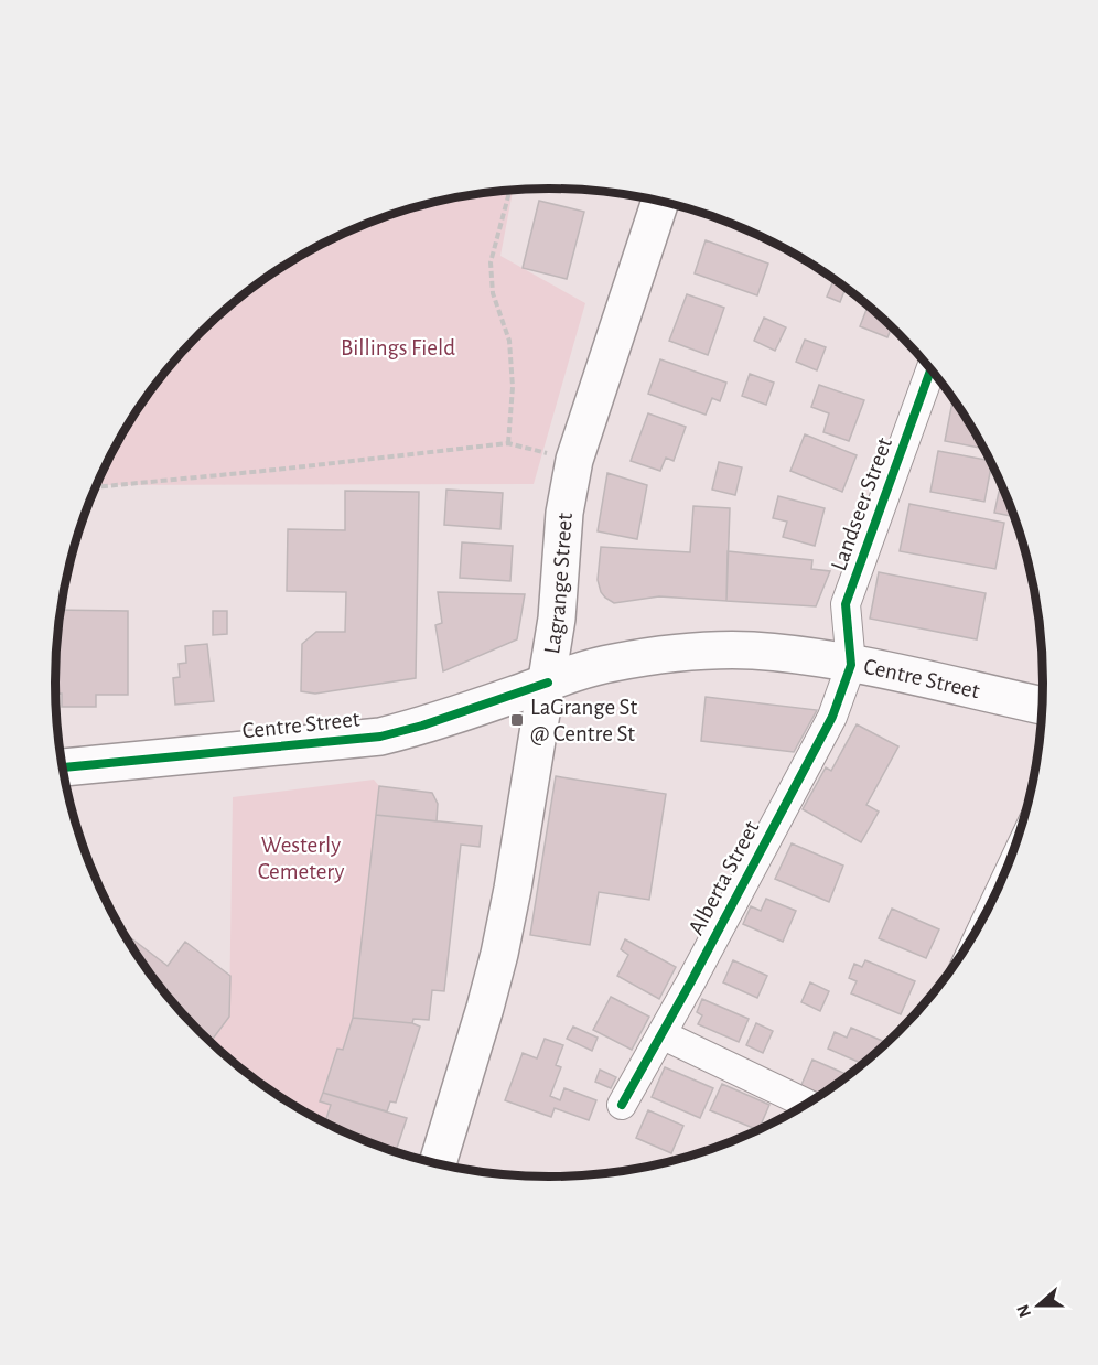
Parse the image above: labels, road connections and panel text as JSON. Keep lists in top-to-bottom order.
{
  "streets": {
    "main road": ["Lagrange Street", "Centre Street"],
    "street": ["Landseer Street", "Alberta Street"]
  },
  "crossings": [
    ["Landseer Street", "Centre Street"],
    ["Landseer Street", "Alberta Street"],
    ["Lagrange Street", "Centre Street"],
    ["Centre Street", "Alberta Street"]
  ],
  "parks": ["Billings Field", "Westerly Cemetery"],
  "places": {
    "transit": ["LaGrange St @ Centre St"]
  },
  "north": "left"
}
